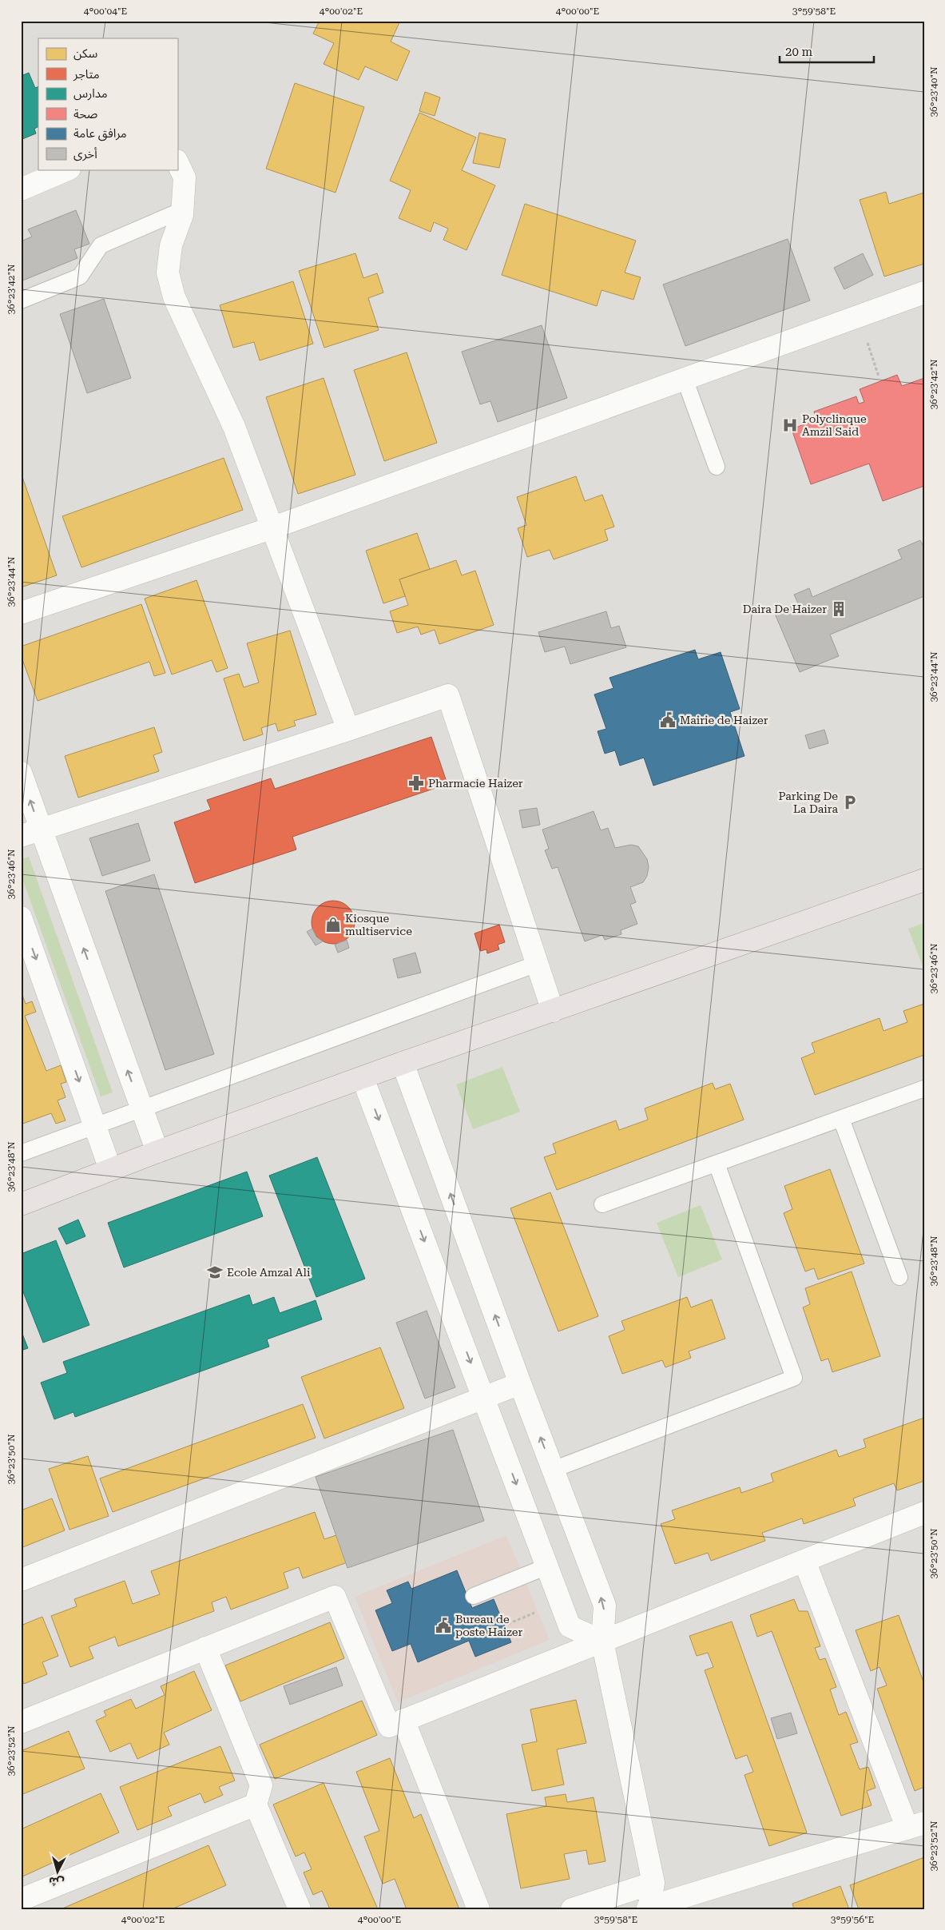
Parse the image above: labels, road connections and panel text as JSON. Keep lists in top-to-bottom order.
{
  "places": {
    "hospital": ["Polyclinque Amzil Said"],
    "building": ["Daira De Haizer"],
    "public building": ["Mairie de Haizer", "Bureau de poste Haizer"],
    "pharmacy": ["Pharmacie Haizer"],
    "parking": ["Parking De La Daira"],
    "shop": ["Kiosque multiservice"],
    "school or university": ["Ecole Amzal Ali"]
  },
  "legend": [
    "سكن",
    "متاجر",
    "مدارس",
    "صحة",
    "مرافق عامة",
    "أخرى"
  ],
  "scale_bar": "20 m",
  "north": "bottom",
  "coordinates": [
    "4°00'04\"E",
    "4°00'02\"E",
    "4°00'00\"E",
    "3°59'58\"E",
    "36°23'40\"N",
    "36°23'42\"N",
    "36°23'44\"N",
    "36°23'46\"N",
    "36°23'48\"N",
    "36°23'50\"N",
    "36°23'52\"N",
    "3°59'56\"E"
  ]
}
